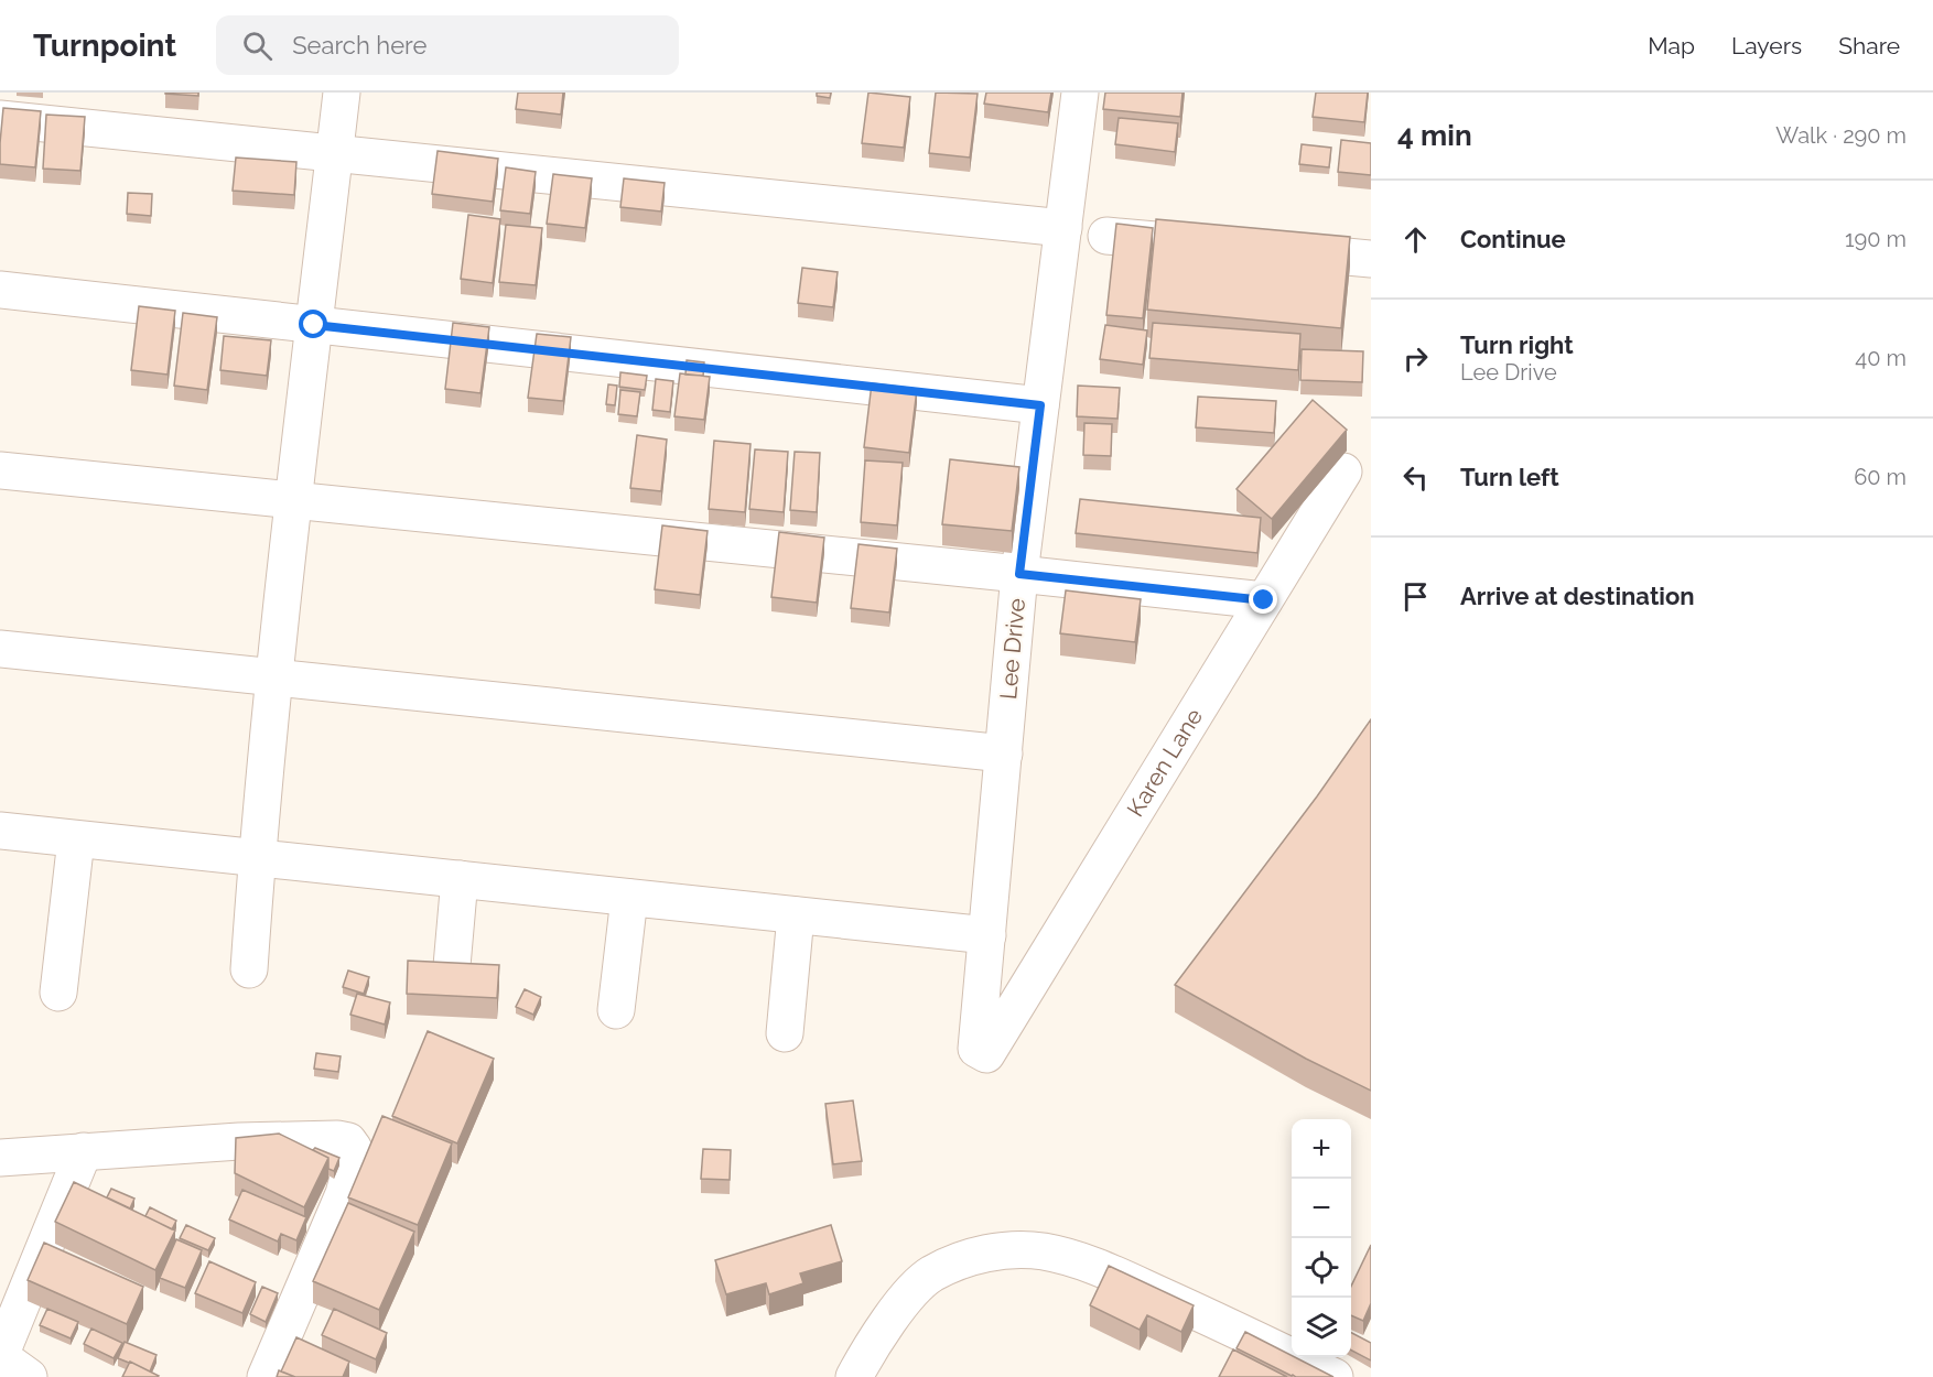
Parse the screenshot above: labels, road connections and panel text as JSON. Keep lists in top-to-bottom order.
{
  "streets": {
    "street": ["Lee Drive", "Karen Lane"]
  },
  "crossings": [
    ["Lee Drive", "Karen Lane"]
  ],
  "page": {
    "header": "Turnpoint",
    "search": "Search here",
    "nav": ["Map", "Layers", "Share"],
    "heading": ["4 min", "Walk · 290 m"],
    "list": [
      ["Continue", "190 m"],
      ["Turn right", "Lee Drive", "40 m"],
      ["Turn left", "60 m"],
      "Arrive at destination"
    ],
    "map_buttons": ["+", "−"]
  }
}
